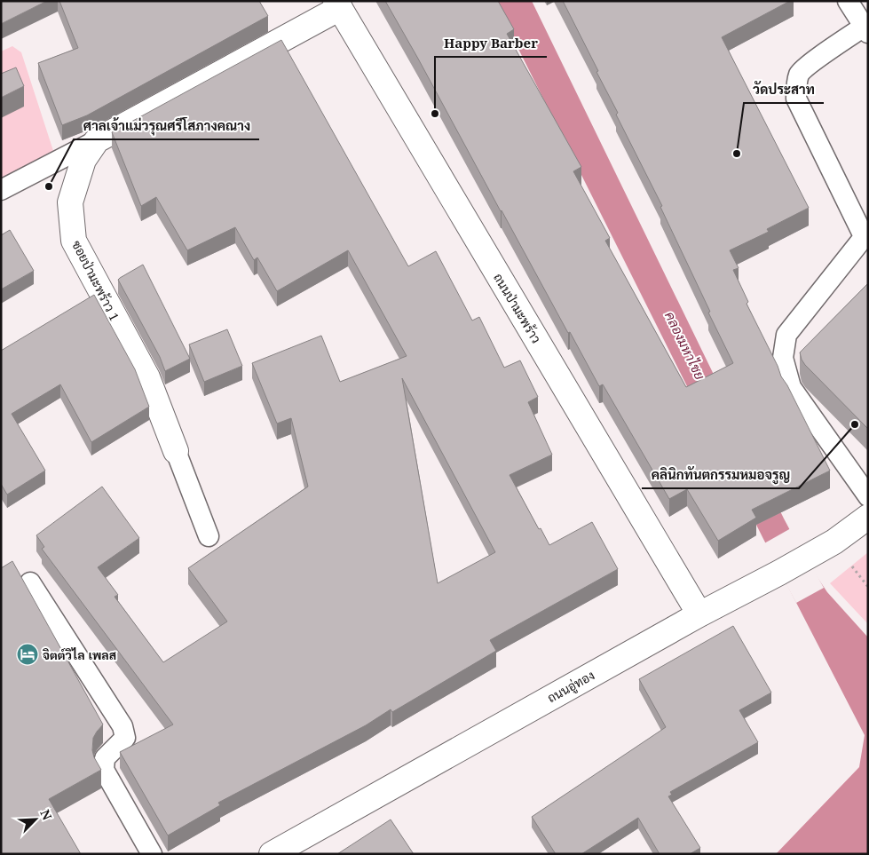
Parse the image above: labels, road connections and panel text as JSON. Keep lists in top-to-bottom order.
{
  "streets": {
    "street": ["ซอยป่ามะพร้าว 1", "ถนนป่ามะพร้าว", "ถนนอู่ทอง"]
  },
  "crossings": [
    ["ซอยป่ามะพร้าว 1", "ถนนป่ามะพร้าว"],
    ["ถนนป่ามะพร้าว", "ถนนอู่ทอง"]
  ],
  "water": ["คลองมหาไชย"],
  "places": {
    "other": [
      "Happy Barber",
      "วัดประสาท",
      "ศาลเจ้าแม่วรุณศรีโสภางคณาง",
      "คลินิกทันตกรรมหมอจรูญ"
    ],
    "hotel": ["จิตต์วิไล เพลส"]
  },
  "north": "top right"
}
